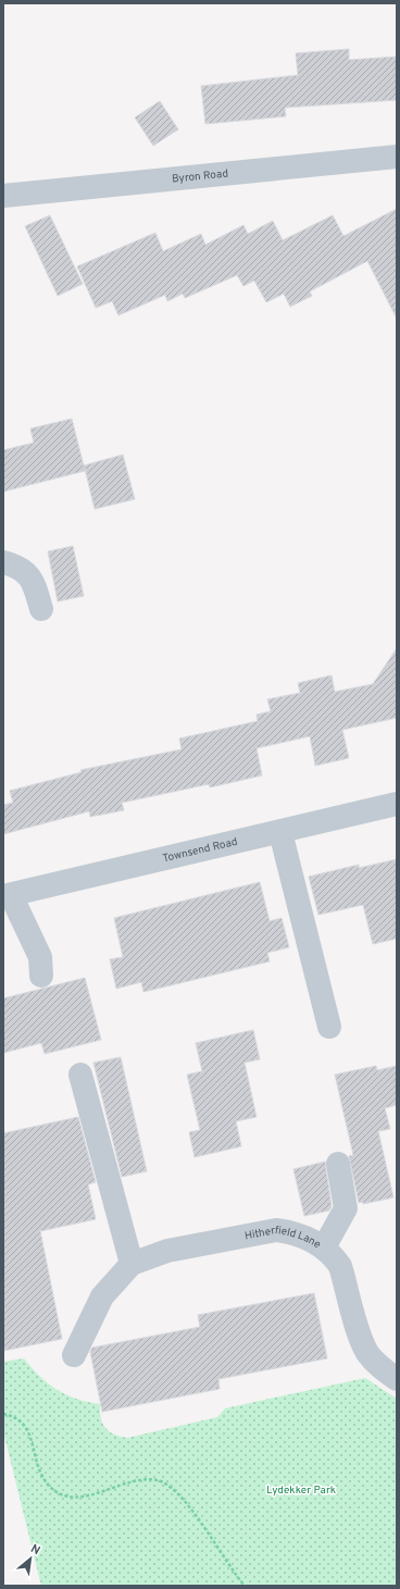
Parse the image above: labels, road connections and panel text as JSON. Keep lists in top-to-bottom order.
{
  "streets": {
    "street": ["Byron Road", "Townsend Road", "Hitherfield Lane"]
  },
  "parks": ["Lydekker Park"],
  "north": "top right"
}
